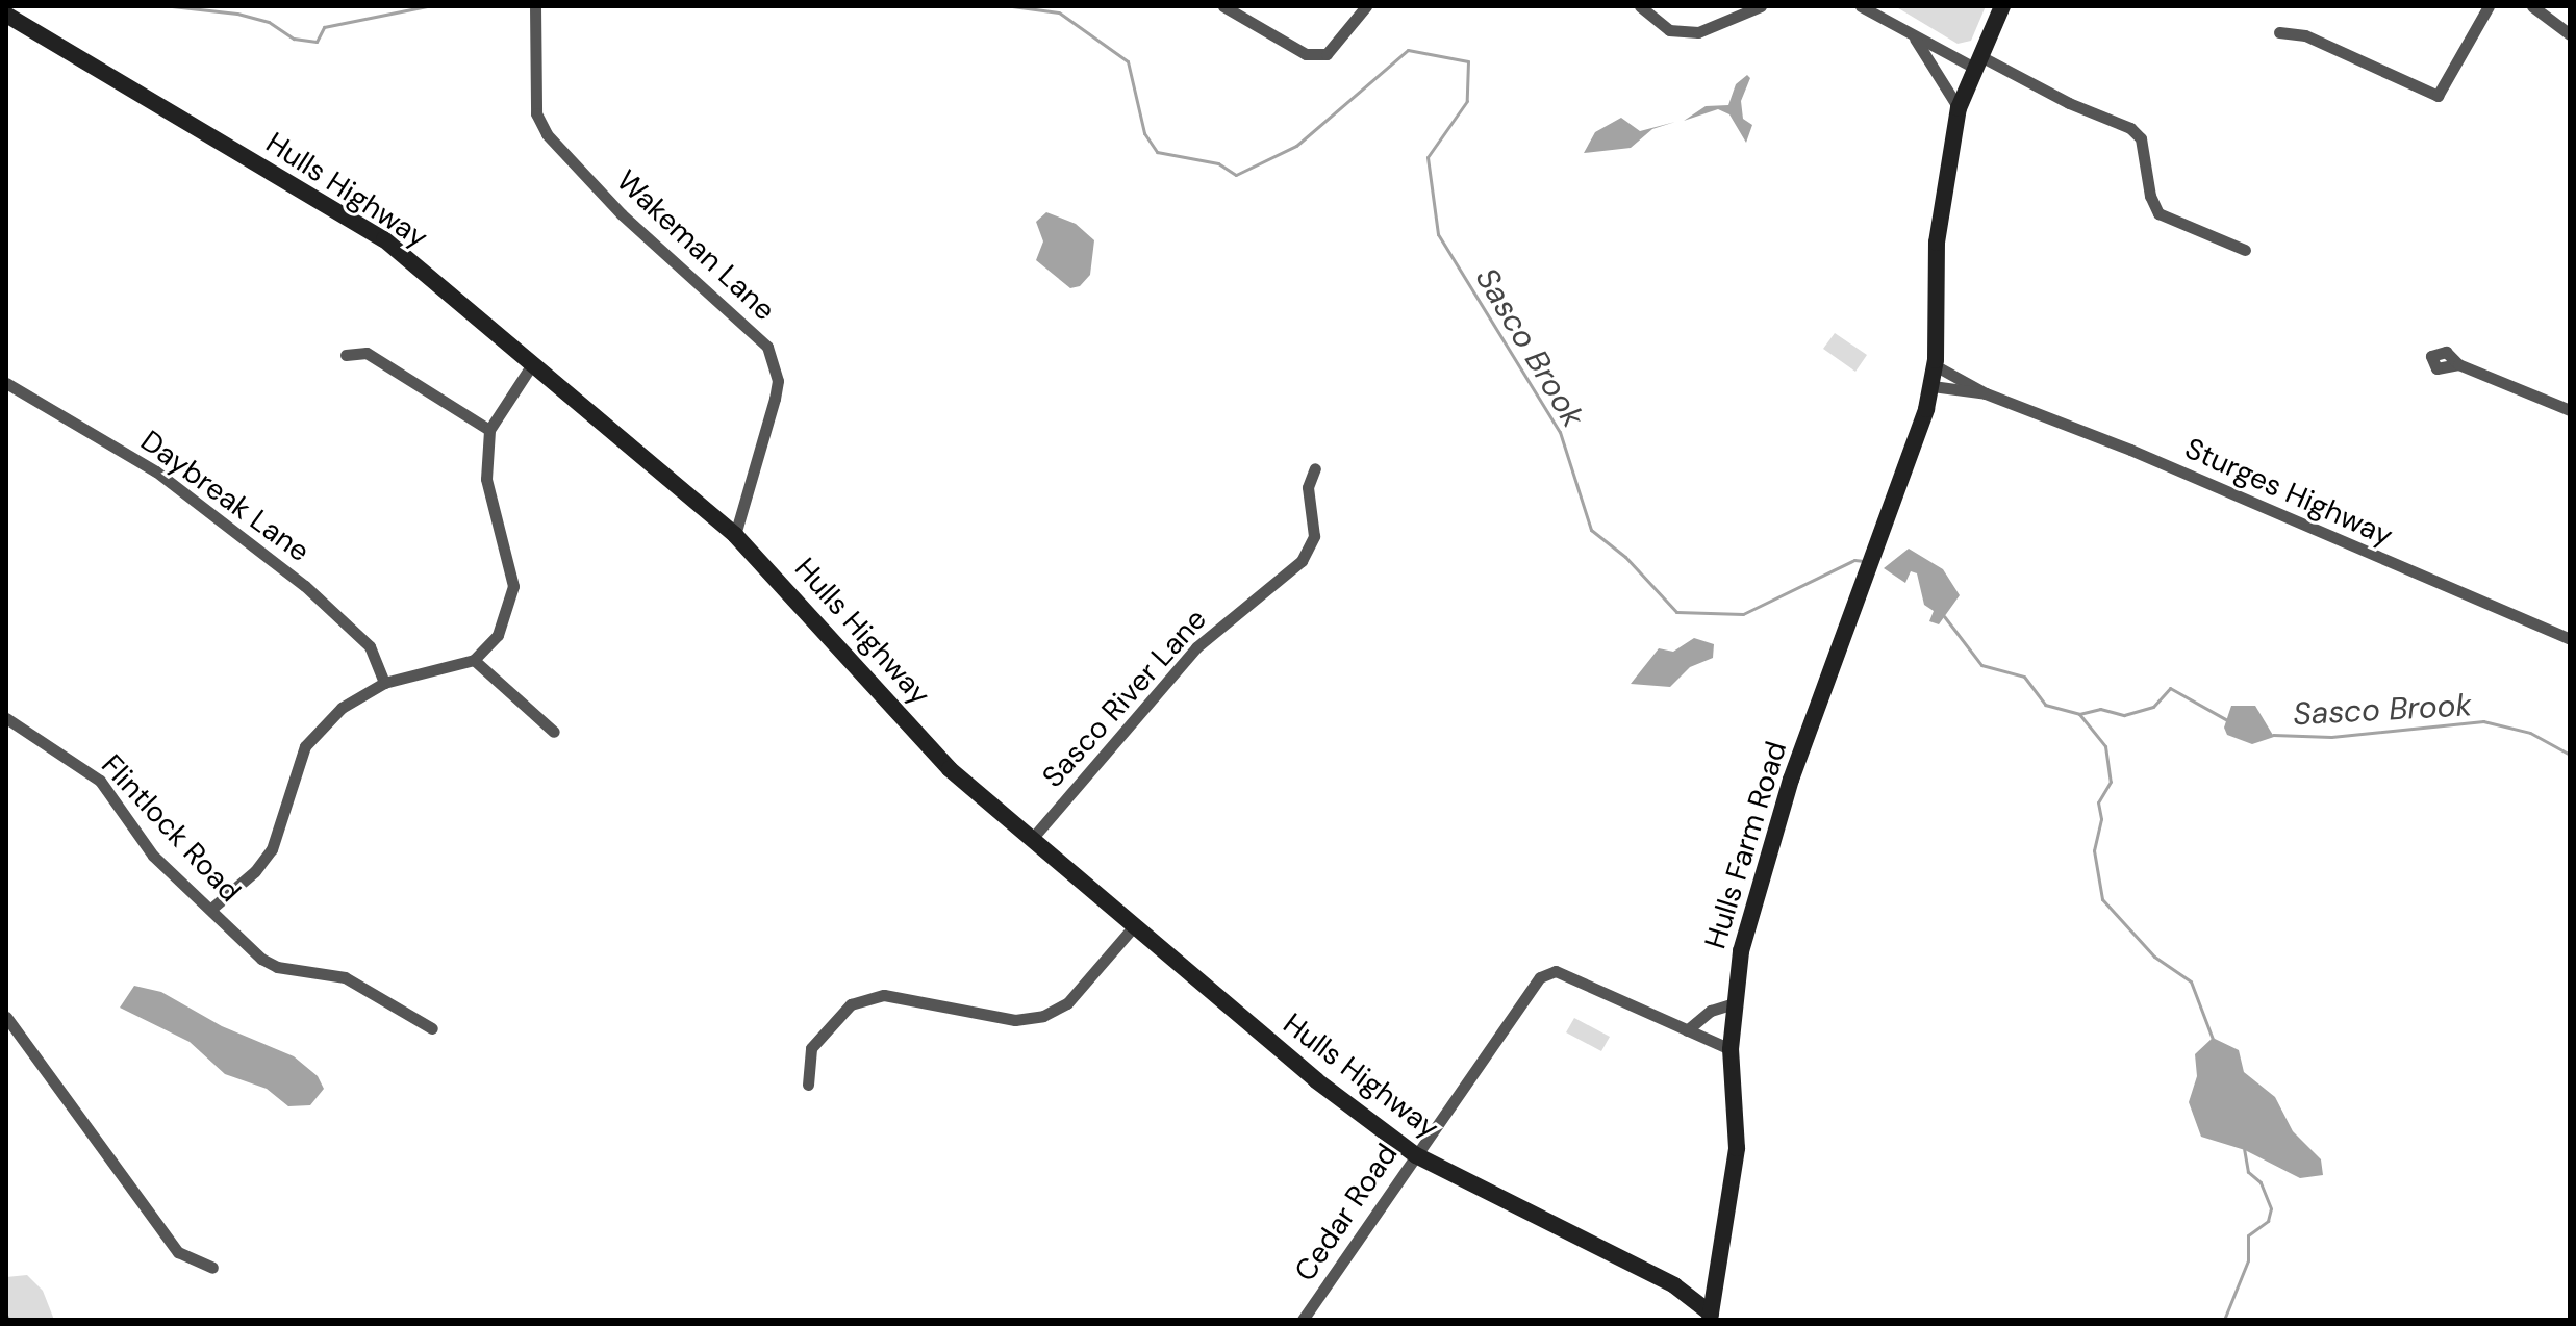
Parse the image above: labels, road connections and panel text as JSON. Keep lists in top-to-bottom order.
{
  "streets": {
    "street": [
      "Hulls Highway",
      "Wakeman Lane",
      "Sturges Highway",
      "Daybreak Lane",
      "Sasco River Lane",
      "Flintlock Road",
      "Hulls Farm Road",
      "Cedar Road"
    ]
  },
  "crossings": [
    ["Hulls Highway", "Wakeman Lane"],
    ["Hulls Highway", "Sasco River Lane"],
    ["Hulls Highway", "Hulls Farm Road"],
    ["Hulls Highway", "Cedar Road"],
    ["Sturges Highway", "Hulls Farm Road"],
    ["Hulls Farm Road", "Cedar Road"]
  ],
  "water": ["Sasco Brook"]
}
